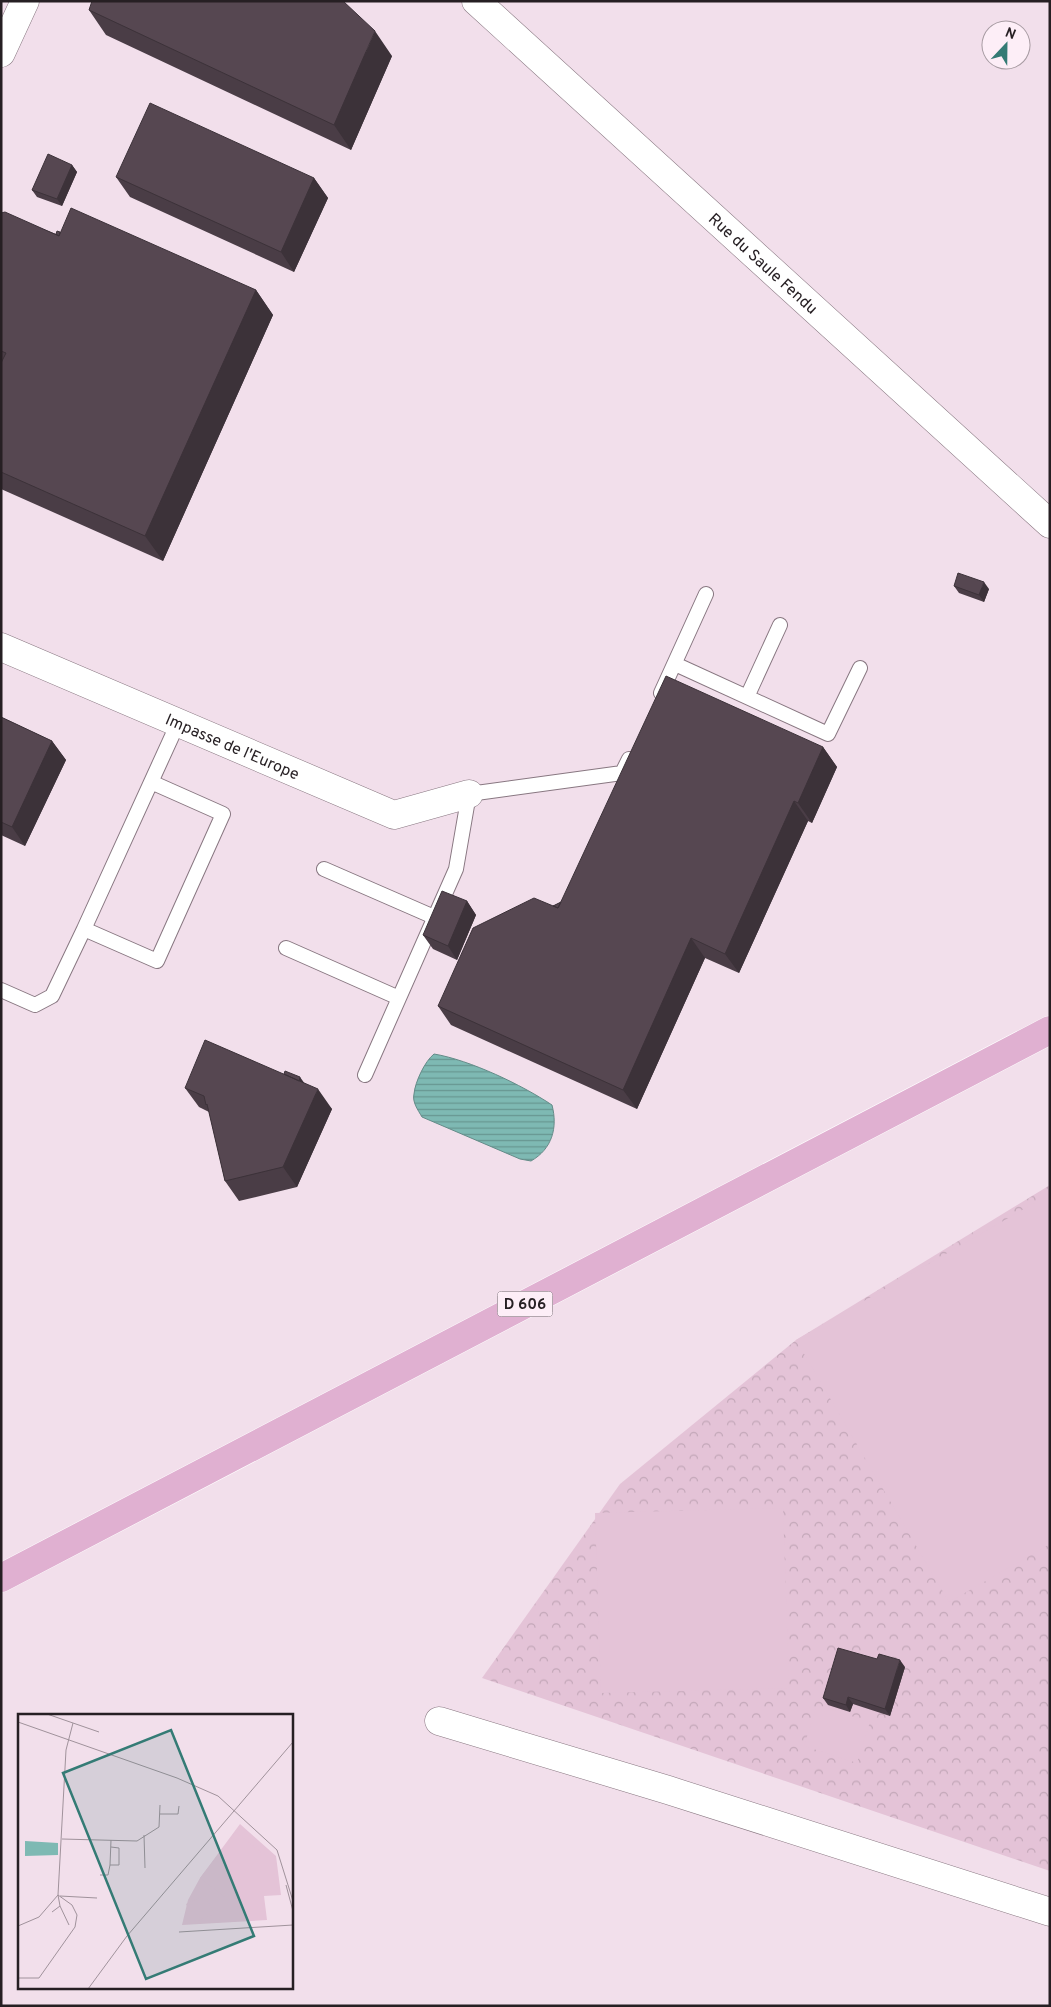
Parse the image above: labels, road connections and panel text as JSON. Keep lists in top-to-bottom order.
{
  "streets": {
    "main road": ["D 606"],
    "street": ["Rue du Saule Fendu", "Impasse de l'Europe"]
  },
  "north": "top"
}
